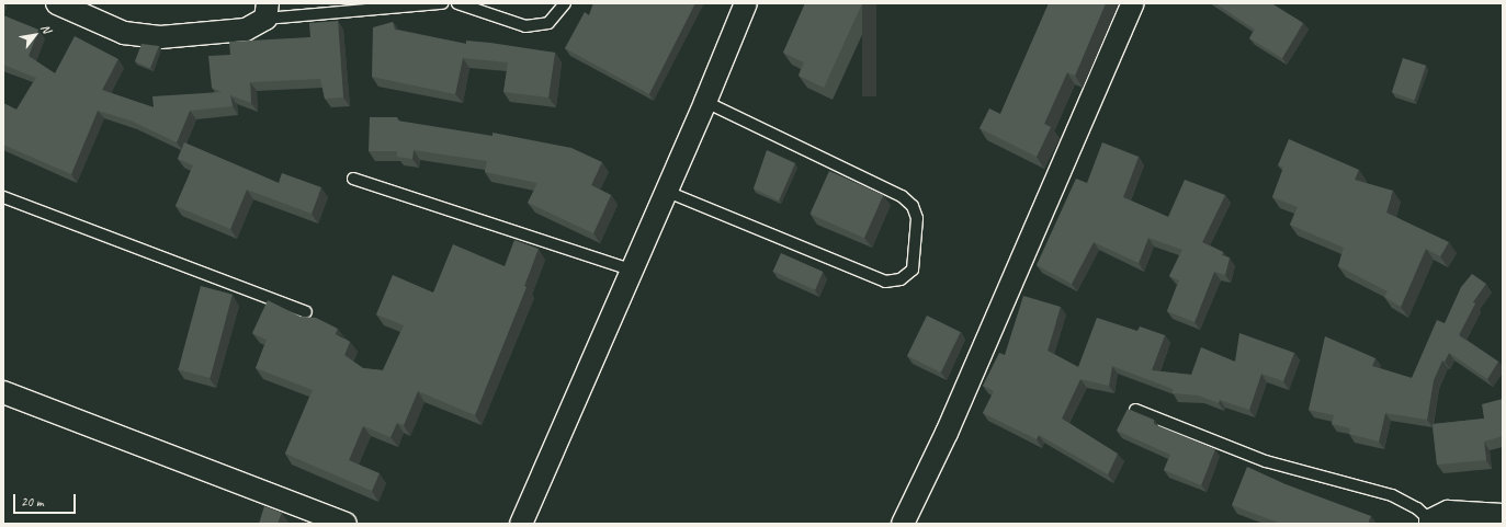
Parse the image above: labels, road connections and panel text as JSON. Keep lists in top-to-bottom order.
{
  "scale_bar": "20 m",
  "north": "top right"
}
